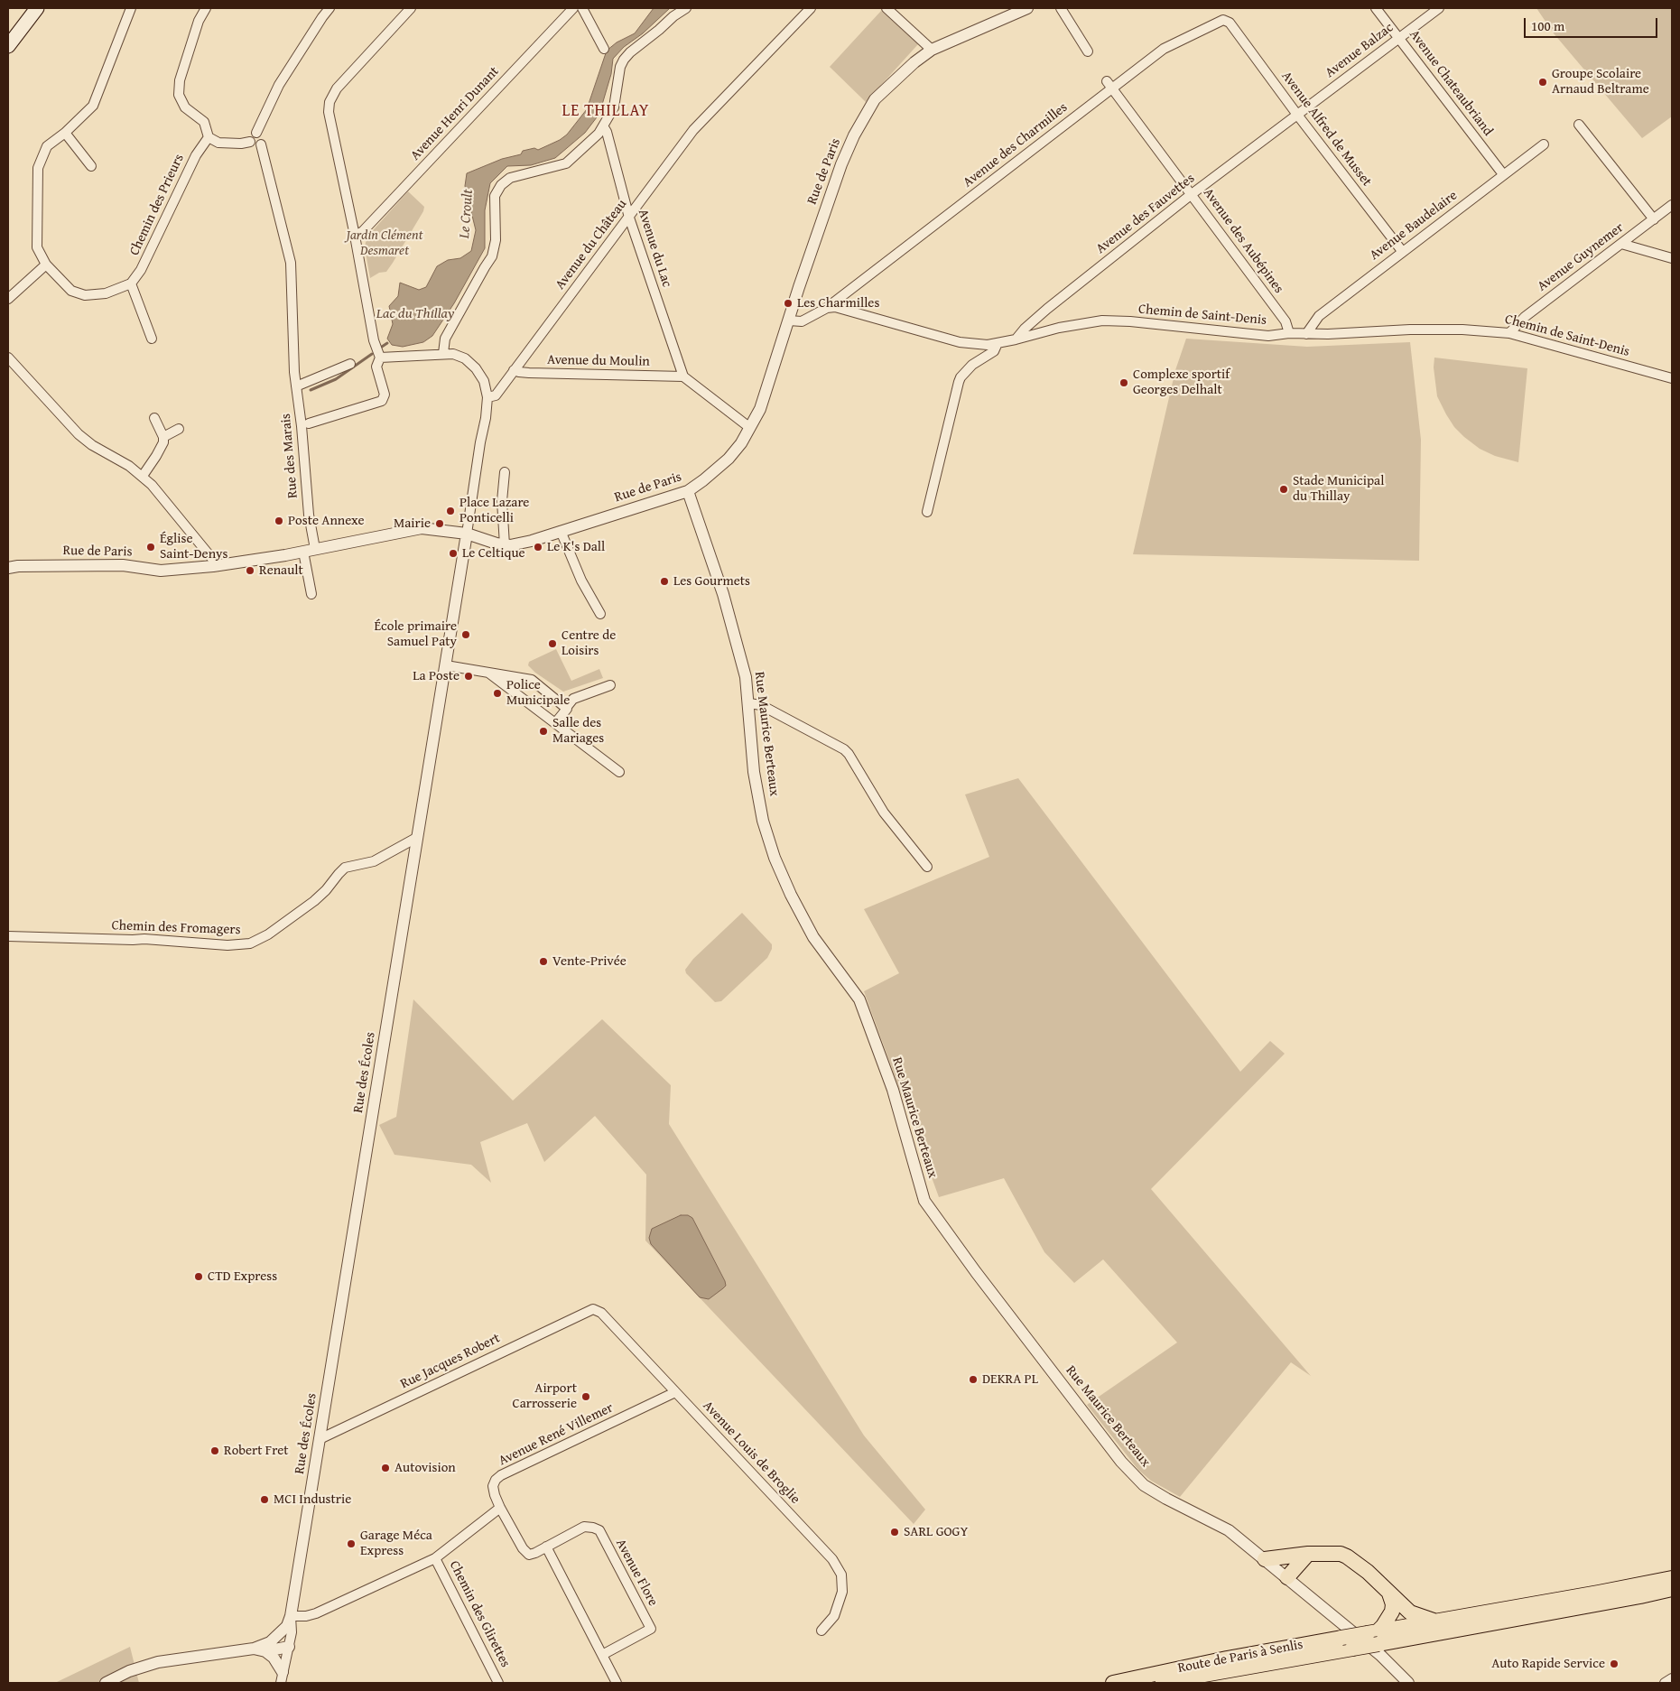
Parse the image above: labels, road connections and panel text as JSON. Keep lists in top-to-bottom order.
{
  "streets": {
    "main road": ["Route de Paris à Senlis"],
    "street": [
      "Avenue Balzac",
      "Avenue Chateaubriand",
      "Avenue Henri Dunant",
      "Avenue Alfred de Musset",
      "Avenue des Charmilles",
      "Rue de Paris",
      "Chemin des Prieurs",
      "Avenue des Fauvettes",
      "Avenue Baudelaire",
      "Avenue des Aubépines",
      "Avenue du Château",
      "Avenue du Lac",
      "Avenue Guynemer",
      "Chemin de Saint-Denis",
      "Avenue du Moulin",
      "Rue des Marais",
      "Rue Maurice Berteaux",
      "Chemin des Fromagers",
      "Rue des Écoles",
      "Rue Jacques Robert",
      "Avenue René Villemer",
      "Avenue Louis de Broglie",
      "Avenue Flore",
      "Chemin des Glirettes"
    ]
  },
  "crossings": [
    ["Avenue Balzac", "Avenue Chateaubriand"],
    ["Avenue Balzac", "Avenue Alfred de Musset"],
    ["Avenue Balzac", "Avenue des Fauvettes"],
    ["Avenue Chateaubriand", "Avenue Baudelaire"],
    ["Avenue Alfred de Musset", "Avenue des Charmilles"],
    ["Avenue Alfred de Musset", "Avenue des Fauvettes"],
    ["Avenue Alfred de Musset", "Avenue Baudelaire"],
    ["Avenue des Charmilles", "Avenue des Aubépines"],
    ["Avenue des Charmilles", "Chemin de Saint-Denis"],
    ["Rue de Paris", "Rue des Marais"],
    ["Rue de Paris", "Rue Maurice Berteaux"],
    ["Rue de Paris", "Rue des Écoles"],
    ["Avenue des Fauvettes", "Avenue des Aubépines"],
    ["Avenue des Fauvettes", "Chemin de Saint-Denis"],
    ["Avenue Baudelaire", "Chemin de Saint-Denis"],
    ["Avenue des Aubépines", "Chemin de Saint-Denis"],
    ["Avenue du Château", "Avenue du Lac"],
    ["Avenue du Château", "Avenue du Moulin"],
    ["Avenue du Lac", "Avenue du Moulin"],
    ["Avenue Guynemer", "Chemin de Saint-Denis"],
    ["Rue Maurice Berteaux", "Route de Paris à Senlis"],
    ["Chemin des Fromagers", "Rue des Écoles"],
    ["Rue des Écoles", "Rue Jacques Robert"],
    ["Rue Jacques Robert", "Avenue Louis de Broglie"],
    ["Avenue René Villemer", "Avenue Louis de Broglie"],
    ["Avenue René Villemer", "Avenue Flore"]
  ],
  "districts": ["LE THILLAY"],
  "water": ["Le Croult", "Lac du Thillay"],
  "parks": ["Jardin Clément Desmaret"],
  "places": [
    "Groupe Scolaire Arnaud Beltrame",
    "Les Charmilles",
    "Complexe sportif Georges Delhalt",
    "Stade Municipal du Thillay",
    "Place Lazare Ponticelli",
    "Poste Annexe",
    "Mairie",
    "Église Saint-Denys",
    "Le K's Dall",
    "Le Celtique",
    "Renault",
    "Les Gourmets",
    "École primaire Samuel Paty",
    "Centre de Loisirs",
    "La Poste",
    "Police Municipale",
    "Salle des Mariages",
    "Vente-Privée",
    "CTD Express",
    "DEKRA PL",
    "Airport Carrosserie",
    "Robert Fret",
    "Autovision",
    "MCI Industrie",
    "SARL GOGY",
    "Garage Méca Express",
    "Auto Rapide Service"
  ],
  "scale_bar": "100 m"
}
